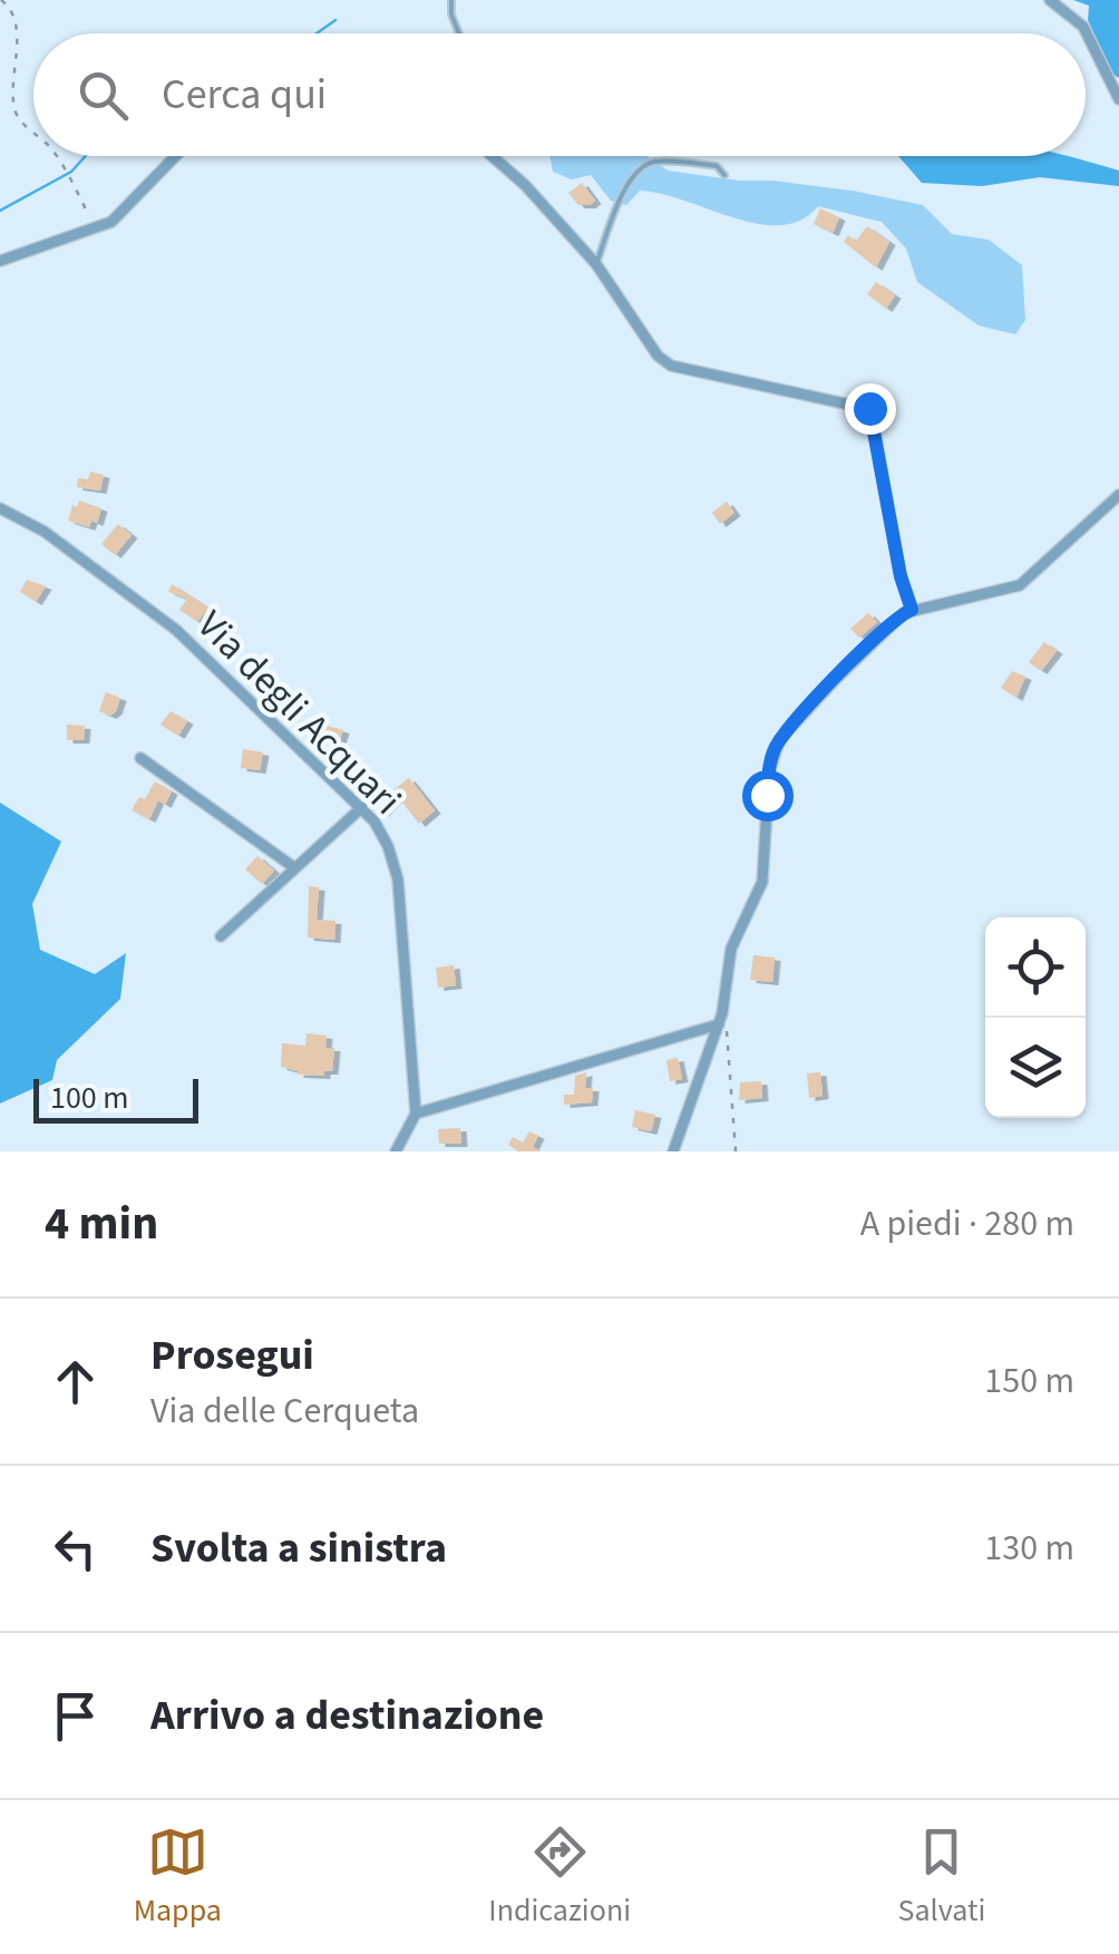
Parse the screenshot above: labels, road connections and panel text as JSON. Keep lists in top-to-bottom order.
{
  "streets": {
    "street": ["Via degli Acquari"]
  },
  "scale_bar": "100 m",
  "page": {
    "search": "Cerca qui",
    "scale": "100 m",
    "heading": ["4 min", "A piedi · 280 m"],
    "list": [
      ["Prosegui", "Via delle Cerqueta", "150 m"],
      ["Svolta a sinistra", "130 m"],
      "Arrivo a destinazione"
    ],
    "nav": ["Mappa", "Indicazioni", "Salvati"]
  }
}
